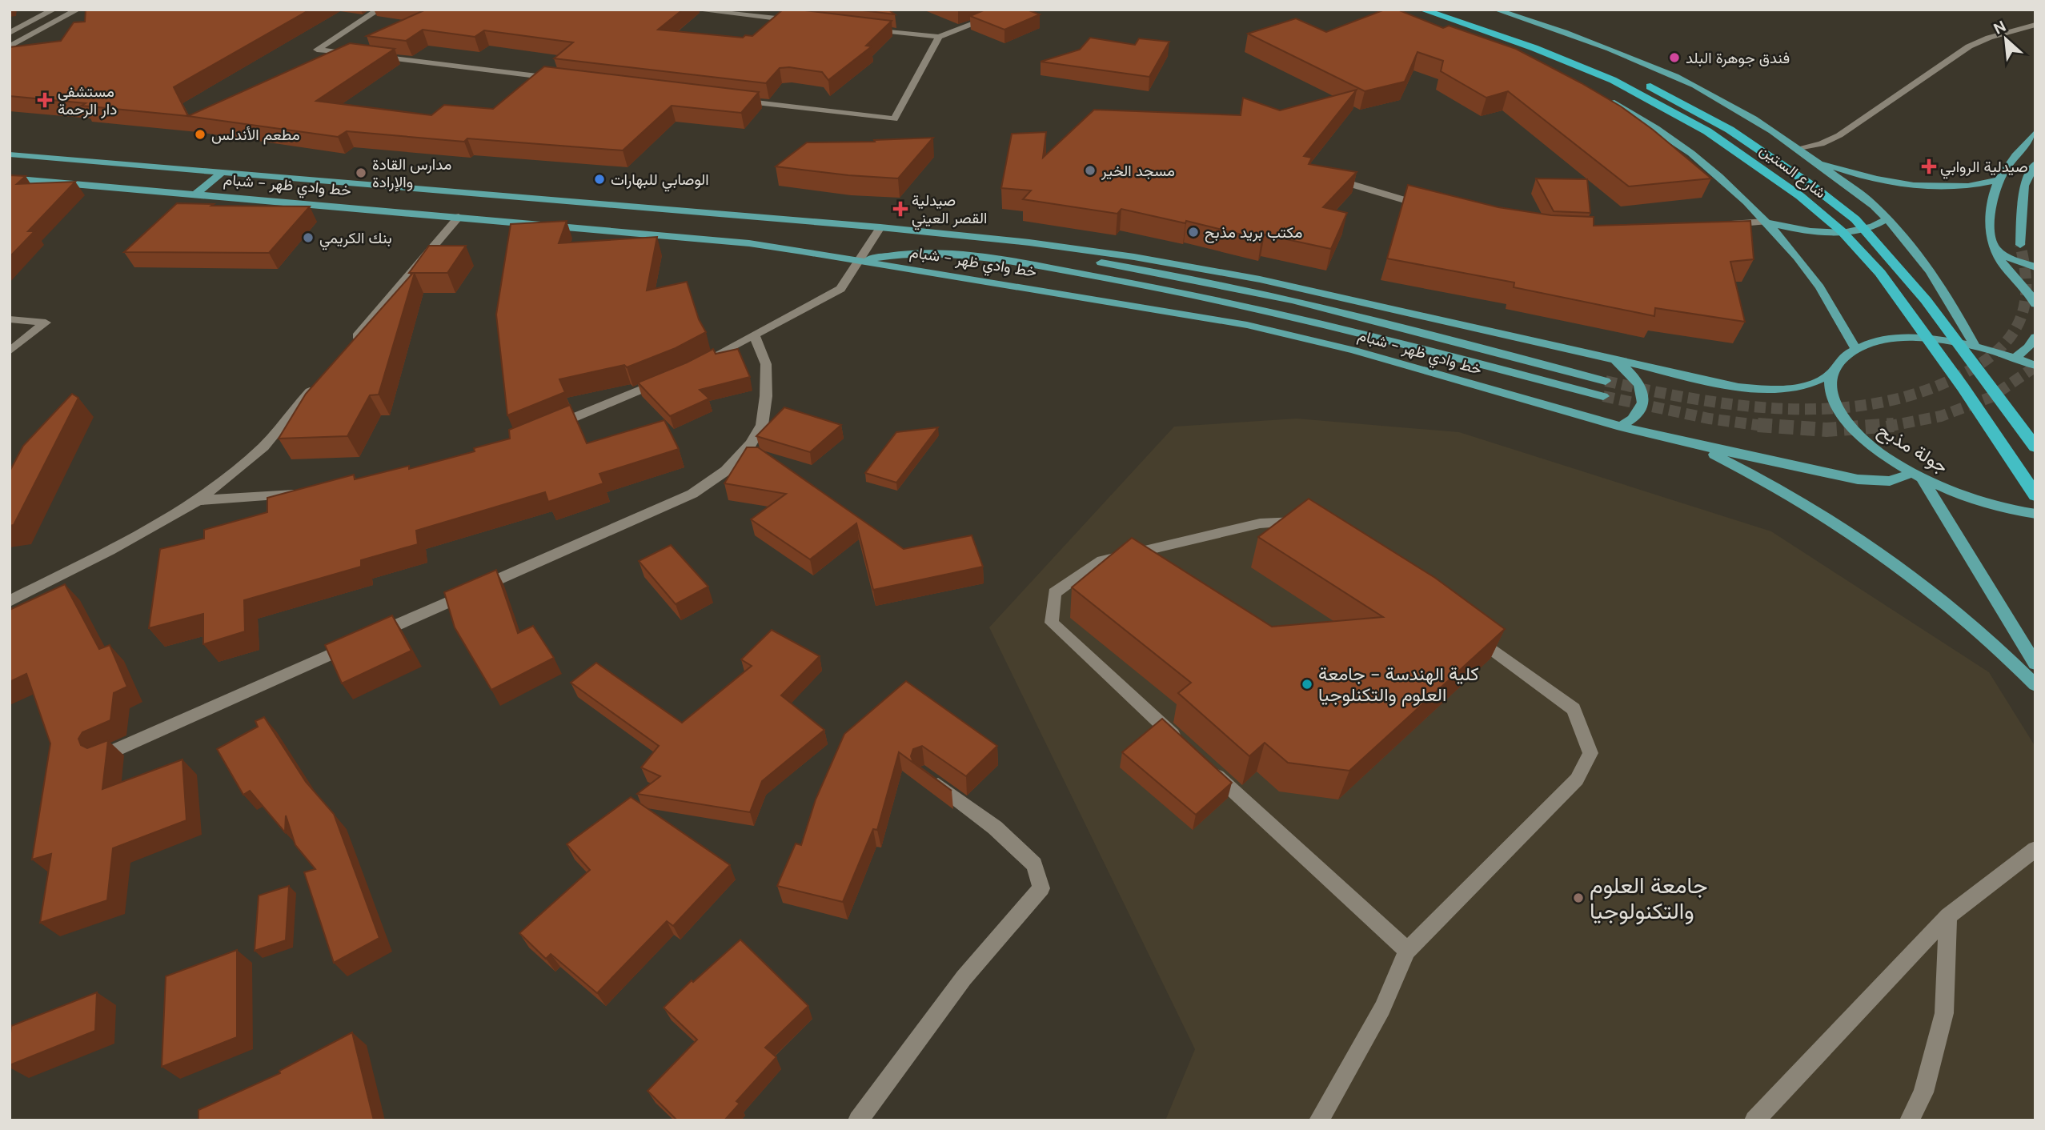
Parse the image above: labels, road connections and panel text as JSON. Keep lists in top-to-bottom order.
{
  "streets": {
    "highway": ["شارع الستين"],
    "main road": ["خط وادي ظهر - شبام", "جولة مذبح"]
  },
  "crossings": [
    ["خط وادي ظهر - شبام", "جولة مذبح"]
  ],
  "places": {
    "other": [
      "فندق جوهرة البلد",
      "مطعم الأندلس",
      "مسجد الخير",
      "مدارس القادة والإرادة",
      "الوصابي للبهارات",
      "مكتب بريد مذبح",
      "بنك الكريمي",
      "كلية الهندسة - جامعة العلوم والتكنلوجيا",
      "جامعة العلوم والتكنولوجيا"
    ],
    "health": ["مستشفى دار الرحمة", "صيدلية الروابي", "صيدلية القصر العيني"]
  },
  "north": "top left"
}
